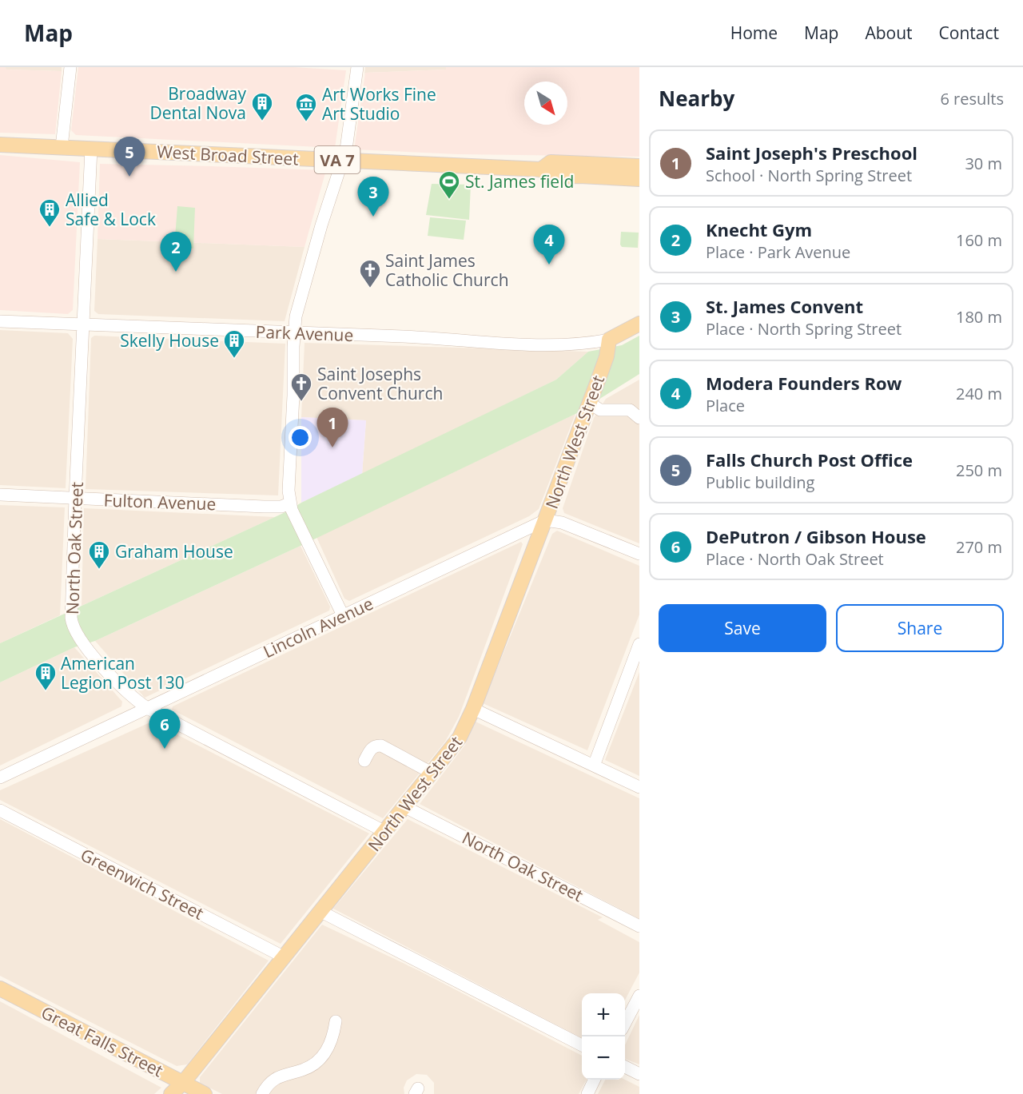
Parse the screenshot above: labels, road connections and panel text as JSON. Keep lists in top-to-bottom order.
{
  "streets": {
    "main road": [
      "West Broad Street",
      "VA 7",
      "North West Street",
      "Great Falls Street"
    ],
    "street": [
      "Park Avenue",
      "Fulton Avenue",
      "North Oak Street",
      "Lincoln Avenue",
      "Greenwich Street"
    ]
  },
  "crossings": [
    ["West Broad Street", "North Oak Street"],
    ["Park Avenue", "North West Street"],
    ["Park Avenue", "North Oak Street"],
    ["North West Street", "North Oak Street"],
    ["North West Street", "Lincoln Avenue"],
    ["North West Street", "Greenwich Street"],
    ["North West Street", "Great Falls Street"],
    ["Fulton Avenue", "North Oak Street"],
    ["North Oak Street", "Lincoln Avenue"]
  ],
  "places": {
    "building": [
      "Broadway Dental Nova",
      "Allied Safe & Lock",
      "Skelly House",
      "Graham House",
      "American Legion Post 130"
    ],
    "museum": ["Art Works Fine Art Studio"],
    "sports": ["St. James field"],
    "church": ["Saint James Catholic Church", "Saint Josephs Convent Church"]
  },
  "north": "bottom right",
  "page": {
    "header": "Map",
    "nav": [
      "Home",
      "Map",
      "About",
      "Contact"
    ],
    "heading": ["Nearby", "6 results"],
    "list": [
      {
        "mark": "1",
        "name": "Saint Joseph's Preschool",
        "note": "School · North Spring Street",
        "value": "30 m"
      },
      {
        "mark": "2",
        "name": "Knecht Gym",
        "note": "Place · Park Avenue",
        "value": "160 m"
      },
      {
        "mark": "3",
        "name": "St. James Convent",
        "note": "Place · North Spring Street",
        "value": "180 m"
      },
      {
        "mark": "4",
        "name": "Modera Founders Row",
        "note": "Place",
        "value": "240 m"
      },
      {
        "mark": "5",
        "name": "Falls Church Post Office",
        "note": "Public building",
        "value": "250 m"
      },
      {
        "mark": "6",
        "name": "DePutron / Gibson House",
        "note": "Place · North Oak Street",
        "value": "270 m"
      }
    ],
    "pins": [
      "5",
      "3",
      "4",
      "2",
      "1",
      "6"
    ],
    "buttons": ["Save", "Share"],
    "map_buttons": ["+", "−"]
  }
}
